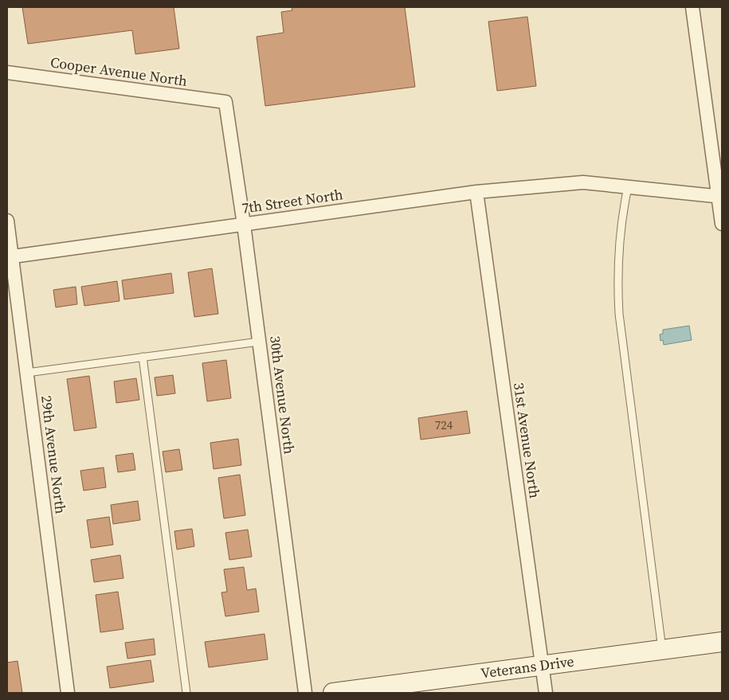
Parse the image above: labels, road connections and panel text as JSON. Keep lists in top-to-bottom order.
{
  "streets": {
    "main road": ["Veterans Drive"],
    "street": [
      "Cooper Avenue North",
      "7th Street North",
      "30th Avenue North",
      "31st Avenue North",
      "29th Avenue North"
    ]
  },
  "crossings": [
    ["Cooper Avenue North", "30th Avenue North"],
    ["7th Street North", "30th Avenue North"],
    ["7th Street North", "31st Avenue North"],
    ["7th Street North", "29th Avenue North"],
    ["31st Avenue North", "Veterans Drive"]
  ],
  "house_numbers": ["724"]
}
